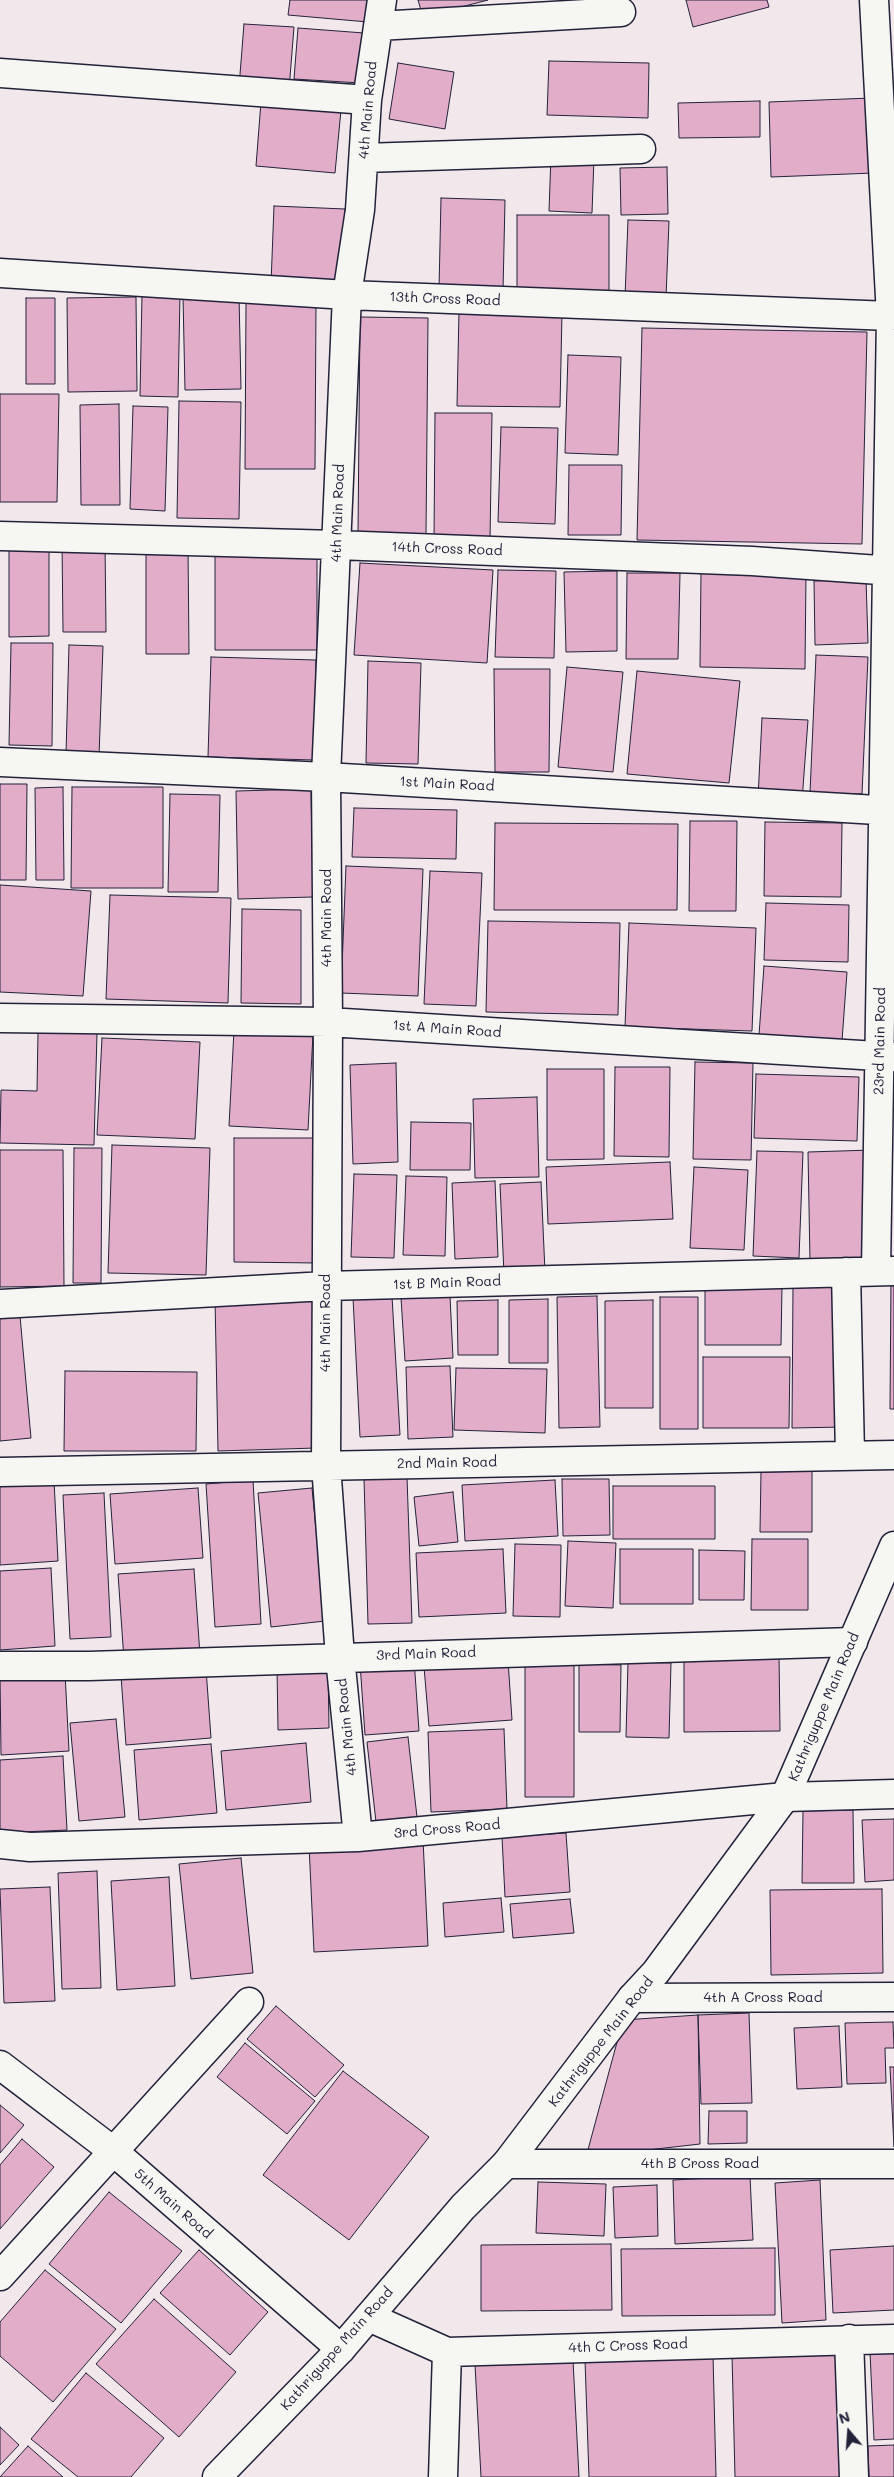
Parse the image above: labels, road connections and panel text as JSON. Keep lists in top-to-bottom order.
{
  "streets": {
    "street": [
      "4th Main Road",
      "13th Cross Road",
      "14th Cross Road",
      "1st Main Road",
      "1st A Main Road",
      "23rd Main Road",
      "1st B Main Road",
      "2nd Main Road",
      "3rd Main Road",
      "Kathriguppe Main Road",
      "3rd Cross Road",
      "4th A Cross Road",
      "4th B Cross Road",
      "5th Main Road",
      "4th C Cross Road"
    ]
  },
  "crossings": [
    ["4th Main Road", "13th Cross Road"],
    ["4th Main Road", "14th Cross Road"],
    ["4th Main Road", "1st Main Road"],
    ["4th Main Road", "1st A Main Road"],
    ["4th Main Road", "1st B Main Road"],
    ["4th Main Road", "2nd Main Road"],
    ["4th Main Road", "3rd Main Road"],
    ["4th Main Road", "3rd Cross Road"],
    ["13th Cross Road", "23rd Main Road"],
    ["14th Cross Road", "23rd Main Road"],
    ["1st Main Road", "23rd Main Road"],
    ["1st A Main Road", "23rd Main Road"],
    ["23rd Main Road", "1st B Main Road"],
    ["3rd Main Road", "Kathriguppe Main Road"],
    ["Kathriguppe Main Road", "3rd Cross Road"],
    ["Kathriguppe Main Road", "4th A Cross Road"],
    ["Kathriguppe Main Road", "4th B Cross Road"],
    ["Kathriguppe Main Road", "5th Main Road"],
    ["Kathriguppe Main Road", "4th C Cross Road"]
  ],
  "north": "top"
}
